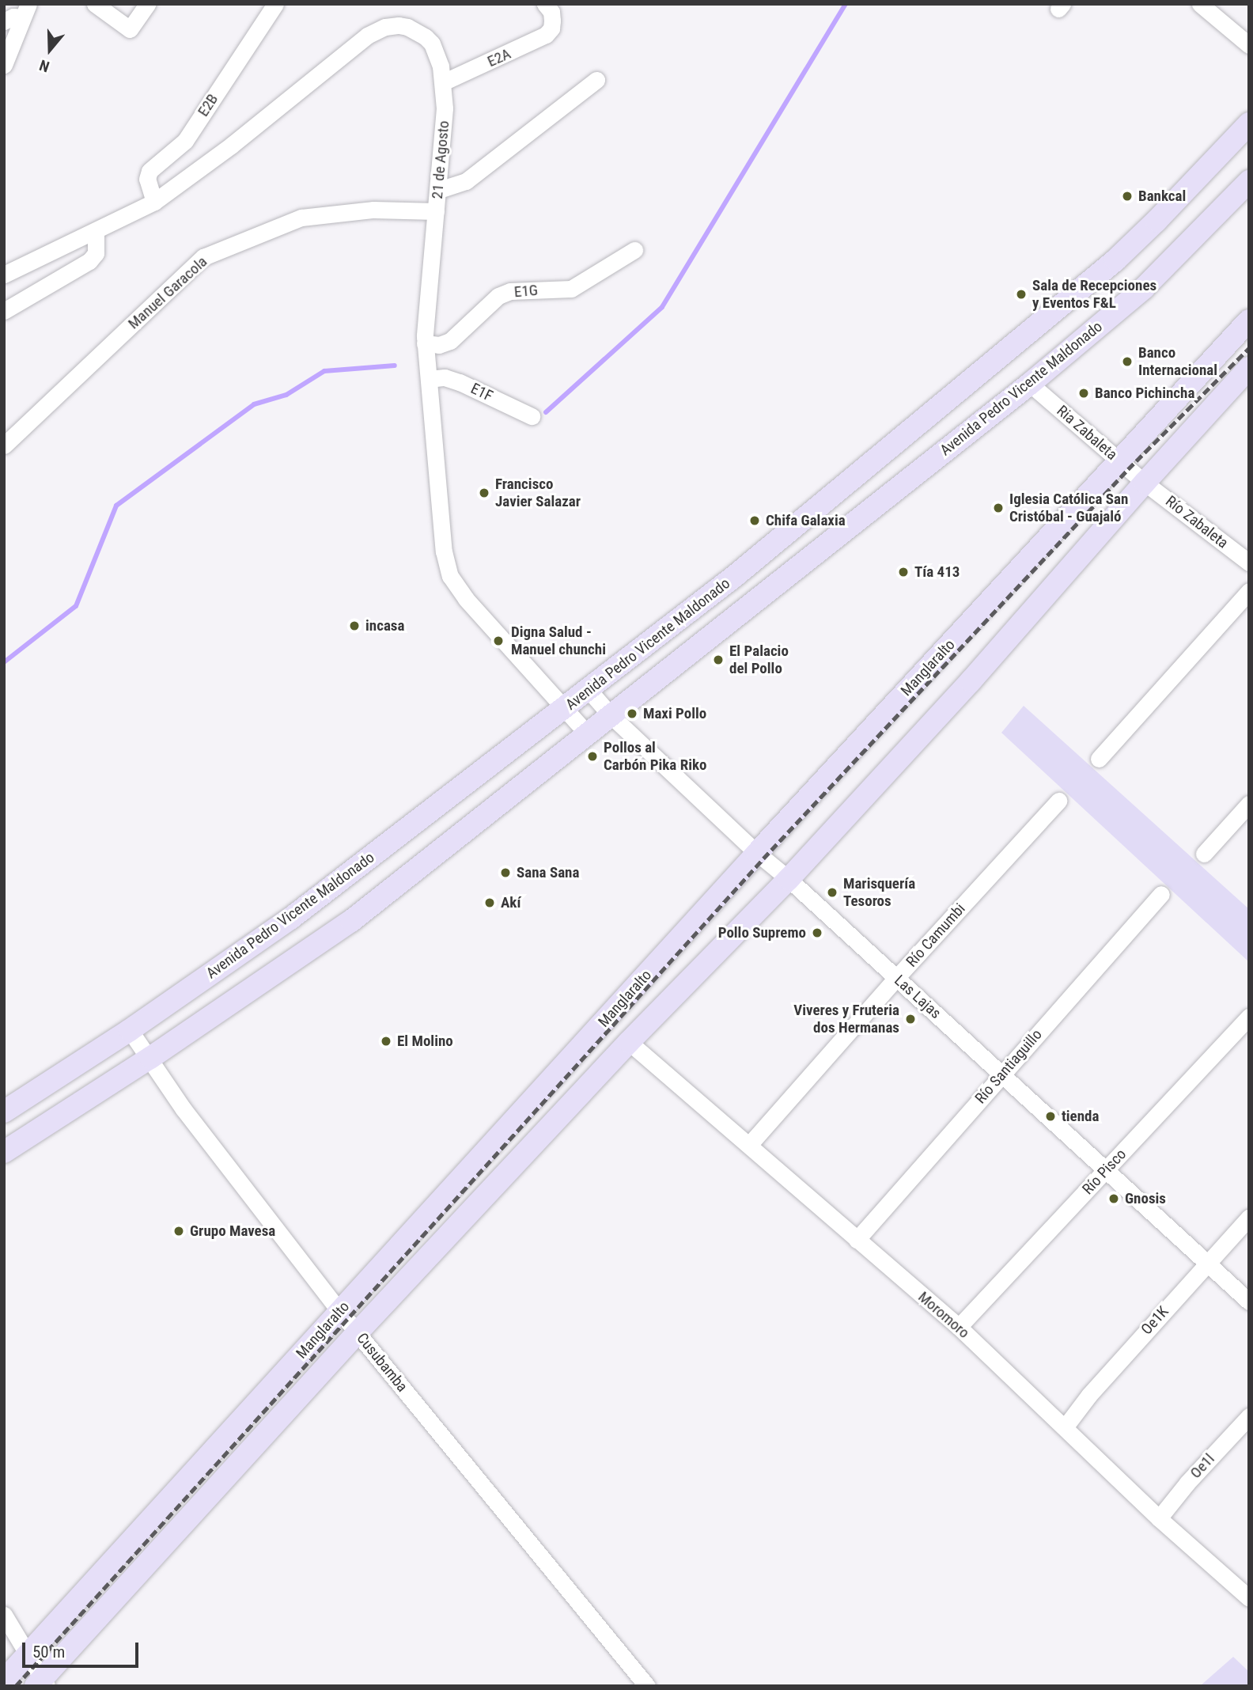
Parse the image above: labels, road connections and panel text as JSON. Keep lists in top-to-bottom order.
{
  "streets": {
    "main road": ["Avenida Pedro Vicente Maldonado", "Manglaralto"],
    "street": [
      "E2A",
      "E2B",
      "21 de Agosto",
      "E1G",
      "Manuel Garacola",
      "E1F",
      "Ria Zabaleta",
      "Río Zabaleta",
      "Río Camumbi",
      "Las Lajas",
      "Río Santiaguillo",
      "Río Pisco",
      "Moromoro",
      "Oe1K",
      "Cusubamba",
      "Oe1l"
    ]
  },
  "crossings": [
    ["E2A", "21 de Agosto"],
    ["E2B", "21 de Agosto"],
    ["21 de Agosto", "E1G"],
    ["21 de Agosto", "Manuel Garacola"],
    ["21 de Agosto", "Avenida Pedro Vicente Maldonado"],
    ["21 de Agosto", "E1F"],
    ["Avenida Pedro Vicente Maldonado", "Ria Zabaleta"],
    ["Avenida Pedro Vicente Maldonado", "Las Lajas"],
    ["Avenida Pedro Vicente Maldonado", "Cusubamba"],
    ["Ria Zabaleta", "Río Zabaleta"],
    ["Ria Zabaleta", "Manglaralto"],
    ["Río Zabaleta", "Manglaralto"],
    ["Manglaralto", "Las Lajas"],
    ["Manglaralto", "Moromoro"],
    ["Manglaralto", "Cusubamba"],
    ["Río Camumbi", "Las Lajas"],
    ["Río Camumbi", "Moromoro"],
    ["Las Lajas", "Río Santiaguillo"],
    ["Las Lajas", "Río Pisco"],
    ["Las Lajas", "Oe1K"],
    ["Río Santiaguillo", "Moromoro"],
    ["Río Pisco", "Moromoro"],
    ["Moromoro", "Oe1K"],
    ["Moromoro", "Oe1l"]
  ],
  "places": [
    "Bankcal",
    "Sala de Recepciones y Eventos F&L",
    "Banco Internacional",
    "Banco Pichincha",
    "Francisco Javier Salazar",
    "Iglesia Católica San Cristóbal - Guajaló",
    "Chifa Galaxia",
    "Tía 413",
    "incasa",
    "Digna Salud - Manuel chunchi",
    "El Palacio del Pollo",
    "Maxi Pollo",
    "Pollos al Carbón Pika Riko",
    "Sana Sana",
    "Marisquería Tesoros",
    "Akí",
    "Pollo Supremo",
    "Viveres y Fruteria dos Hermanas",
    "El Molino",
    "tienda",
    "Gnosis",
    "Grupo Mavesa"
  ],
  "scale_bar": "50 m",
  "north": "bottom"
}
